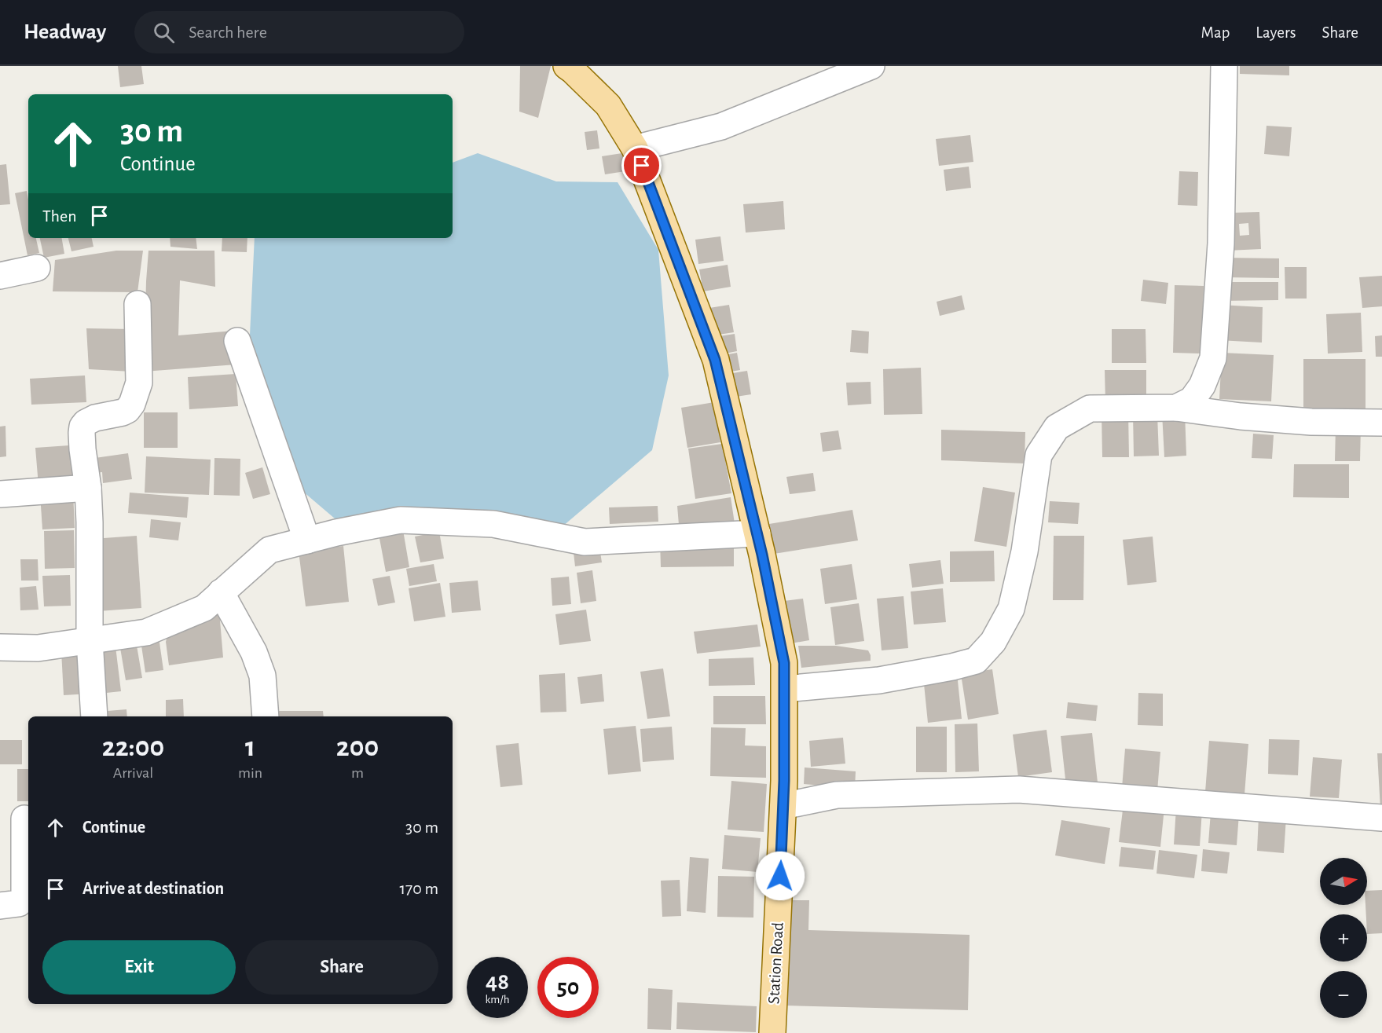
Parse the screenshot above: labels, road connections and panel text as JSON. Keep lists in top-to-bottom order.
{
  "streets": {
    "main road": ["Station Road"]
  },
  "north": "right",
  "page": {
    "header": "Headway",
    "search": "Search here",
    "nav": ["Map", "Layers", "Share"],
    "turn": ["30 m", "Continue"],
    "then": "Then",
    "eta": [
      "22:00",
      "Arrival",
      "1",
      "min",
      "200",
      "m"
    ],
    "list": [
      {
        "name": "Continue",
        "value": "30 m"
      },
      {
        "name": "Arrive at destination",
        "value": "170 m"
      }
    ],
    "map_buttons": ["+", "−"],
    "buttons": ["Exit", "Share"],
    "speed": "48 km/h",
    "limit": "50"
  }
}
